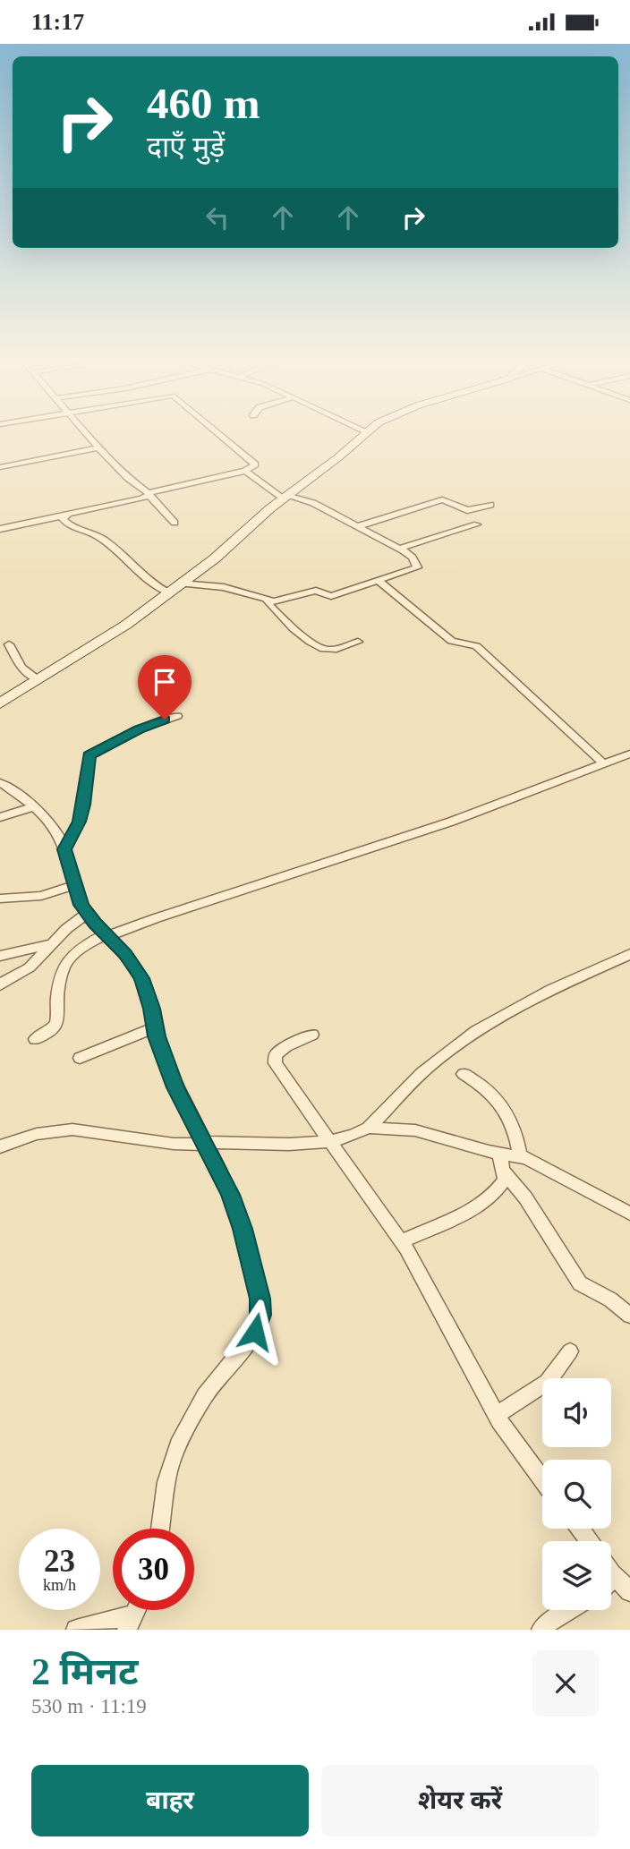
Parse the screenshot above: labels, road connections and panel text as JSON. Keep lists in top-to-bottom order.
{
  "page": {
    "status": "11:17",
    "turn": ["460 m", "दाएँ मुड़ें"],
    "speed": "23 km/h",
    "limit": "30",
    "heading": ["2 मिनट", "530 m · 11:19"],
    "buttons": ["बाहर", "शेयर करें"]
  }
}
